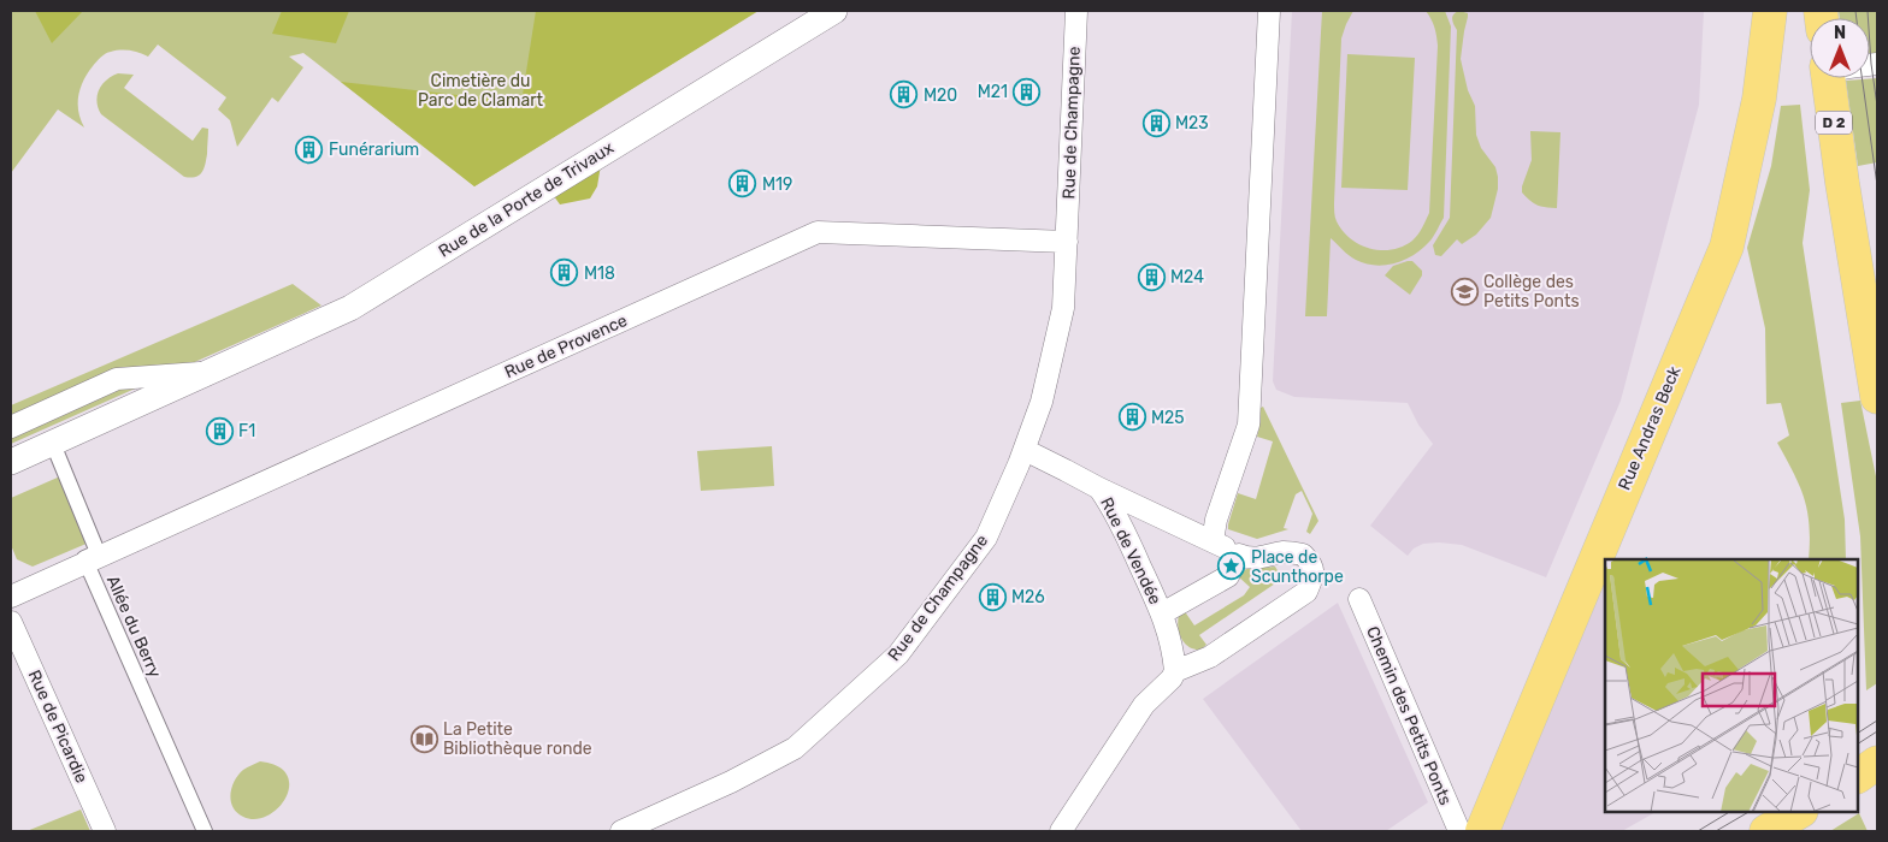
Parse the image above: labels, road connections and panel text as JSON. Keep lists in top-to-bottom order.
{
  "streets": {
    "main road": ["D 2", "Rue Andras Beck"],
    "street": [
      "Rue de Champagne",
      "Rue de la Porte de Trivaux",
      "Rue de Provence",
      "Rue de Vendée",
      "Allée du Berry",
      "Chemin des Petits Ponts",
      "Rue de Picardie"
    ]
  },
  "crossings": [
    ["Rue de Champagne", "Rue de Provence"],
    ["Rue de Champagne", "Rue de Vendée"],
    ["Rue de la Porte de Trivaux", "Allée du Berry"],
    ["Rue de Provence", "Allée du Berry"]
  ],
  "parks": ["Cimetière du Parc de Clamart"],
  "places": {
    "building": [
      "M21",
      "M20",
      "M23",
      "Funérarium",
      "M19",
      "M18",
      "M24",
      "M25",
      "F1",
      "M26"
    ],
    "school or university": ["Collège des Petits Ponts"],
    "place": ["Place de Scunthorpe"],
    "library": ["La Petite Bibliothèque ronde"]
  },
  "north": "top"
}
